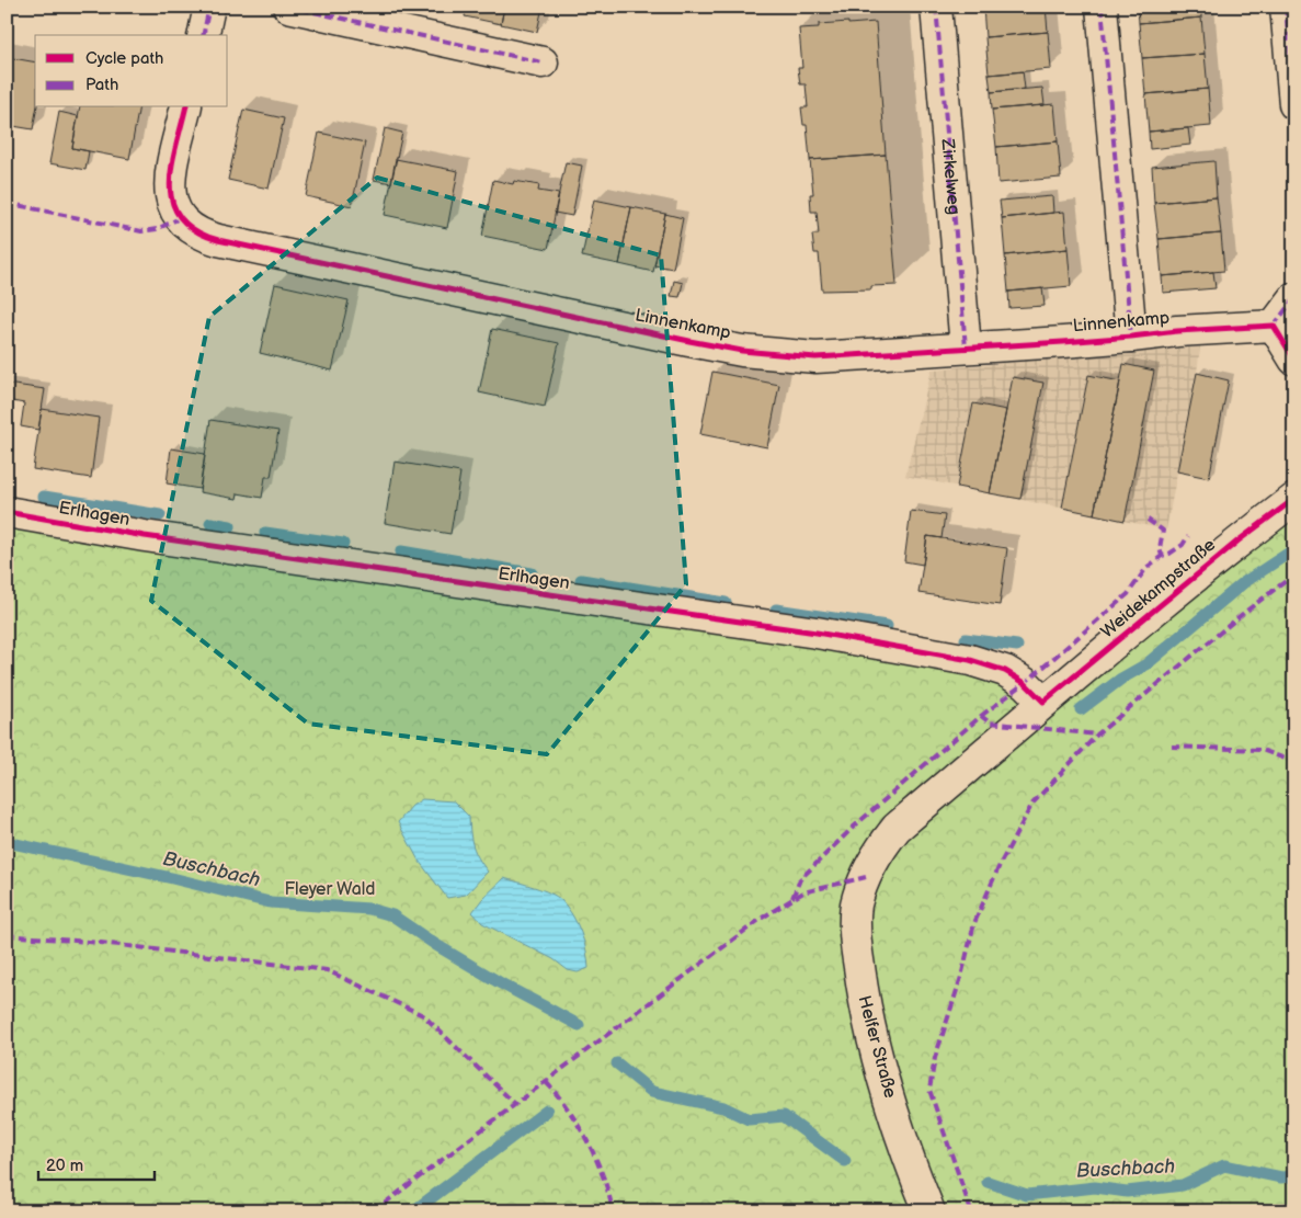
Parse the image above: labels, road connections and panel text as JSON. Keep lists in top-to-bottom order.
{
  "streets": {
    "street": [
      "Zirkelweg",
      "Linnenkamp",
      "Erlhagen",
      "Weidekampstraße",
      "Helfer Straße"
    ]
  },
  "crossings": [
    ["Zirkelweg", "Linnenkamp"],
    ["Erlhagen", "Weidekampstraße"],
    ["Weidekampstraße", "Helfer Straße"]
  ],
  "water": ["Buschbach"],
  "parks": ["Fleyer Wald"],
  "legend": ["Cycle path", "Path"],
  "scale_bar": "20 m"
}
